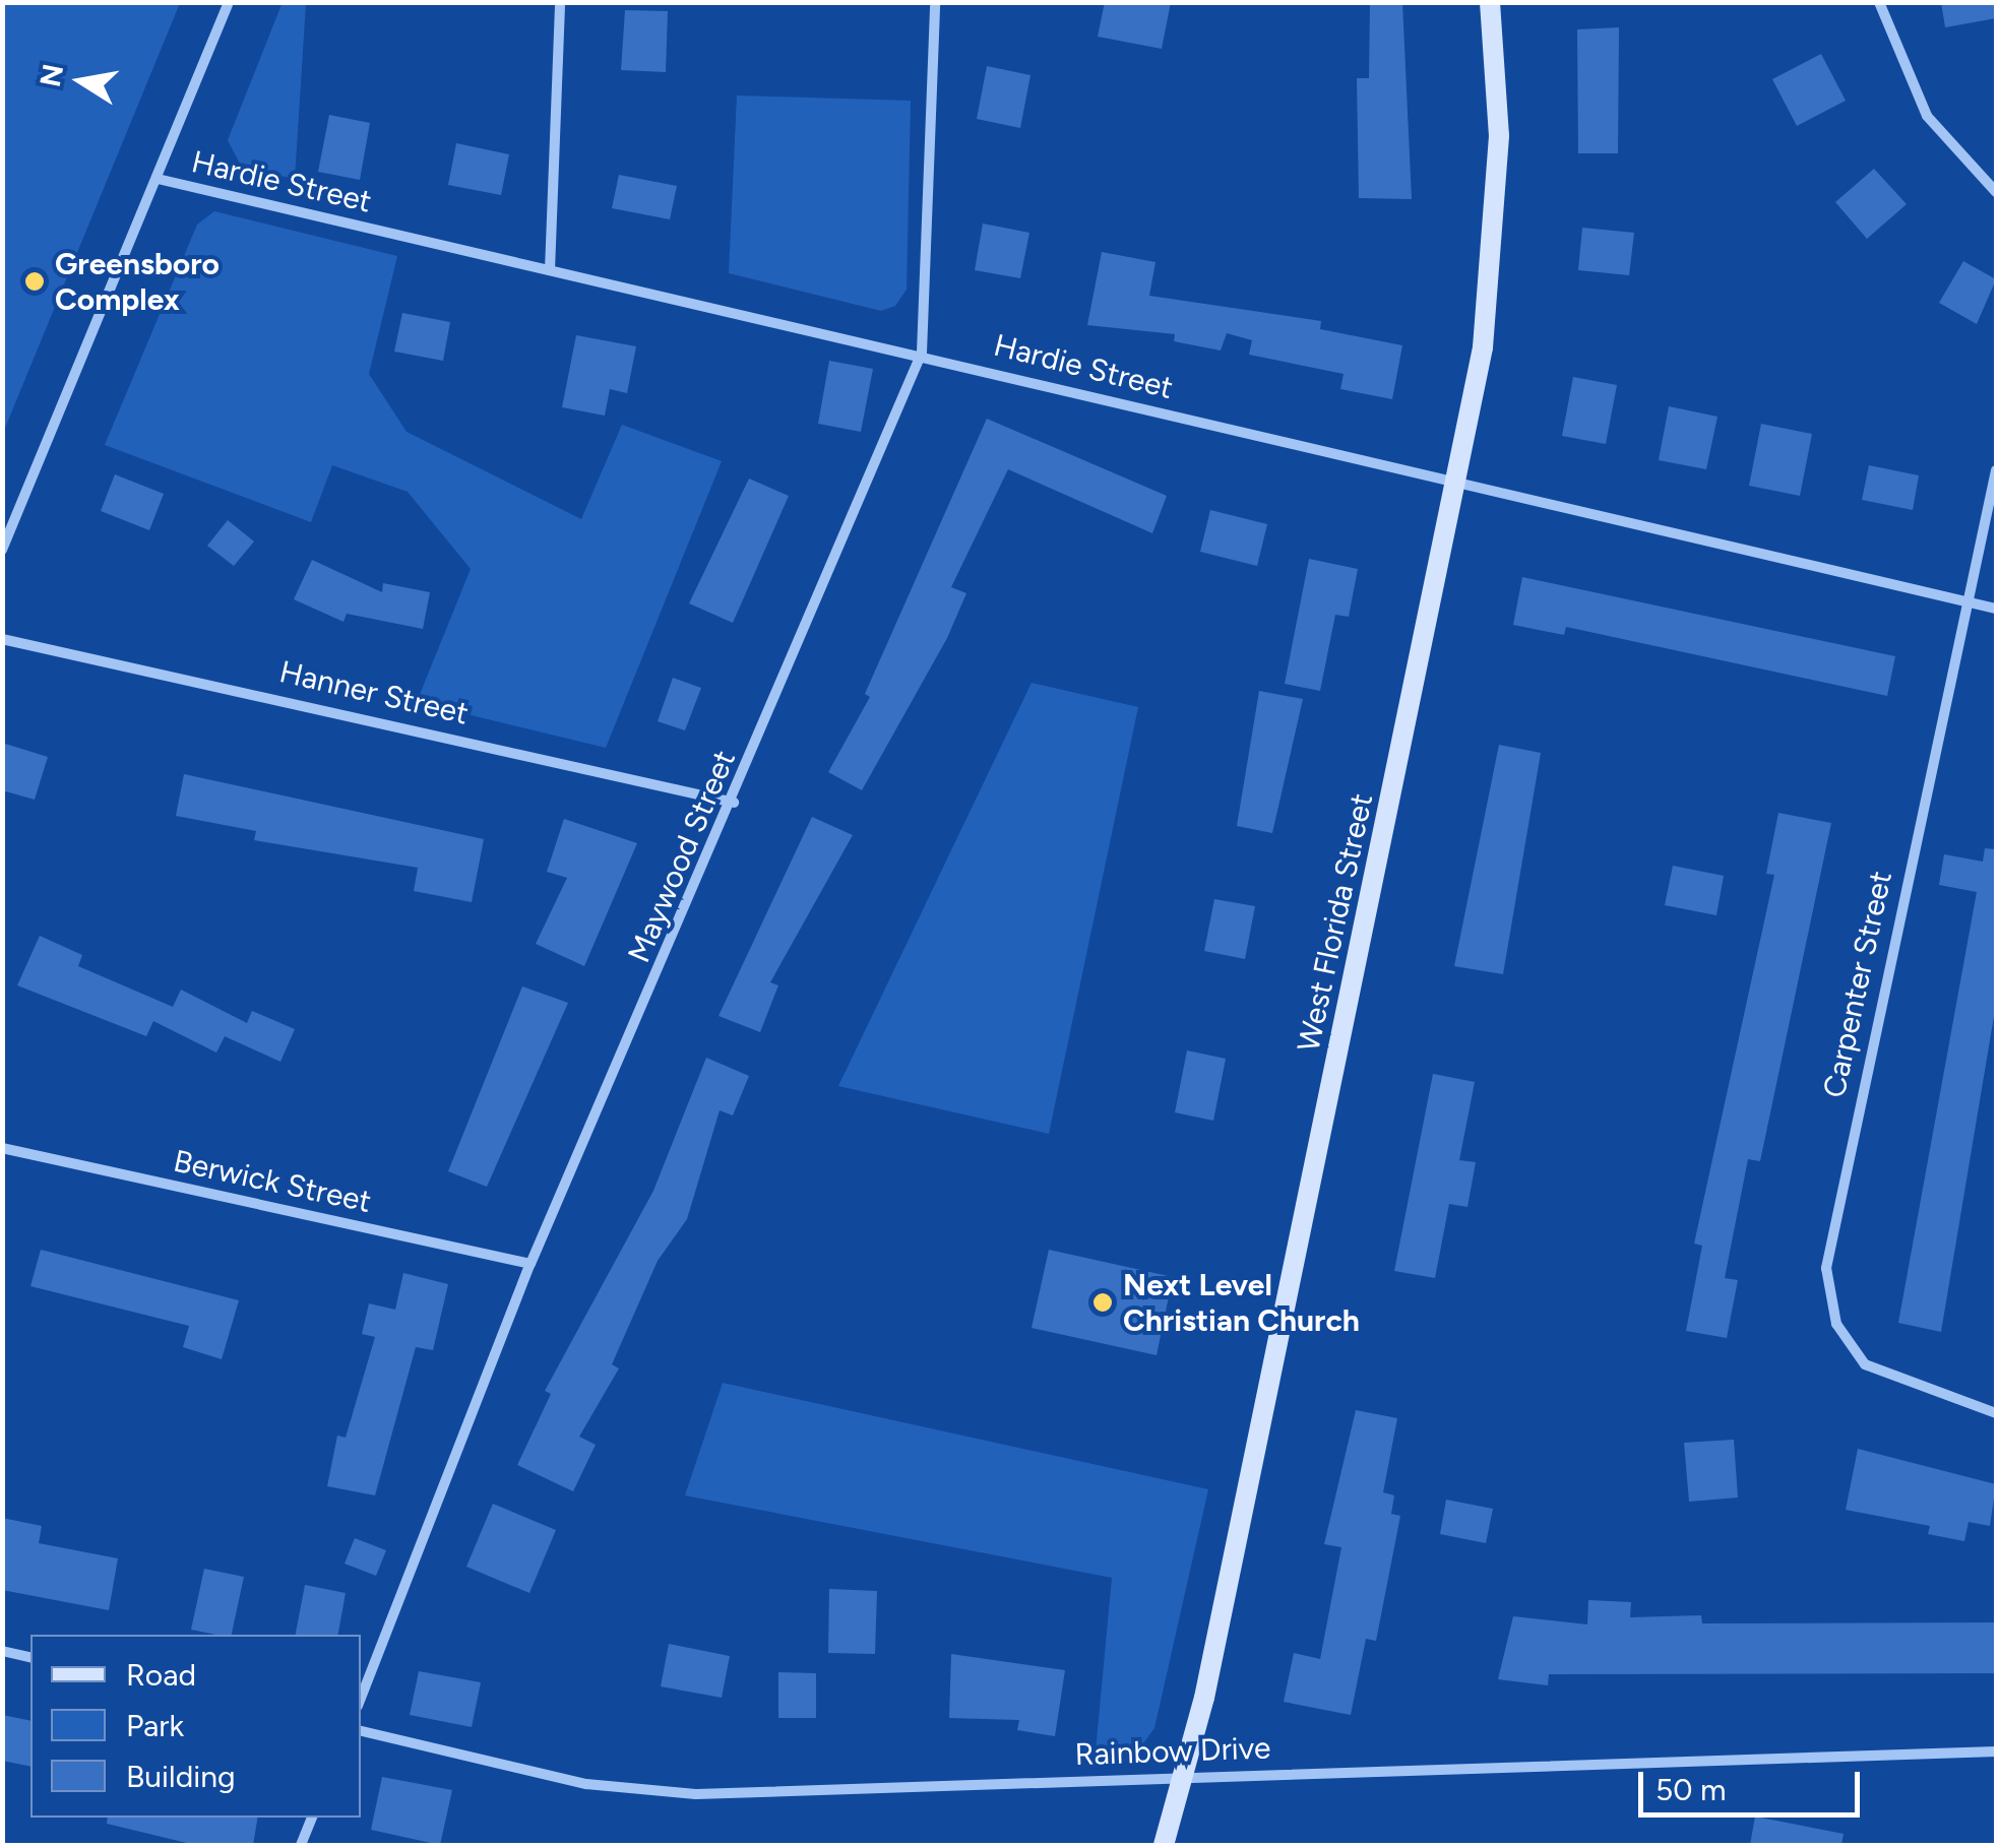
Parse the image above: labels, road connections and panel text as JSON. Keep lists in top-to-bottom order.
{
  "streets": {
    "main road": ["West Florida Street"],
    "street": [
      "Hardie Street",
      "Hanner Street",
      "Maywood Street",
      "Carpenter Street",
      "Berwick Street",
      "Rainbow Drive"
    ]
  },
  "crossings": [
    ["Hardie Street", "Maywood Street"],
    ["Hardie Street", "West Florida Street"],
    ["Hardie Street", "Carpenter Street"],
    ["Hanner Street", "Maywood Street"],
    ["Maywood Street", "Berwick Street"],
    ["West Florida Street", "Rainbow Drive"]
  ],
  "places": ["Greensboro Complex", "Next Level Christian Church"],
  "legend": ["Road", "Park", "Building"],
  "scale_bar": "50 m",
  "north": "left"
}
